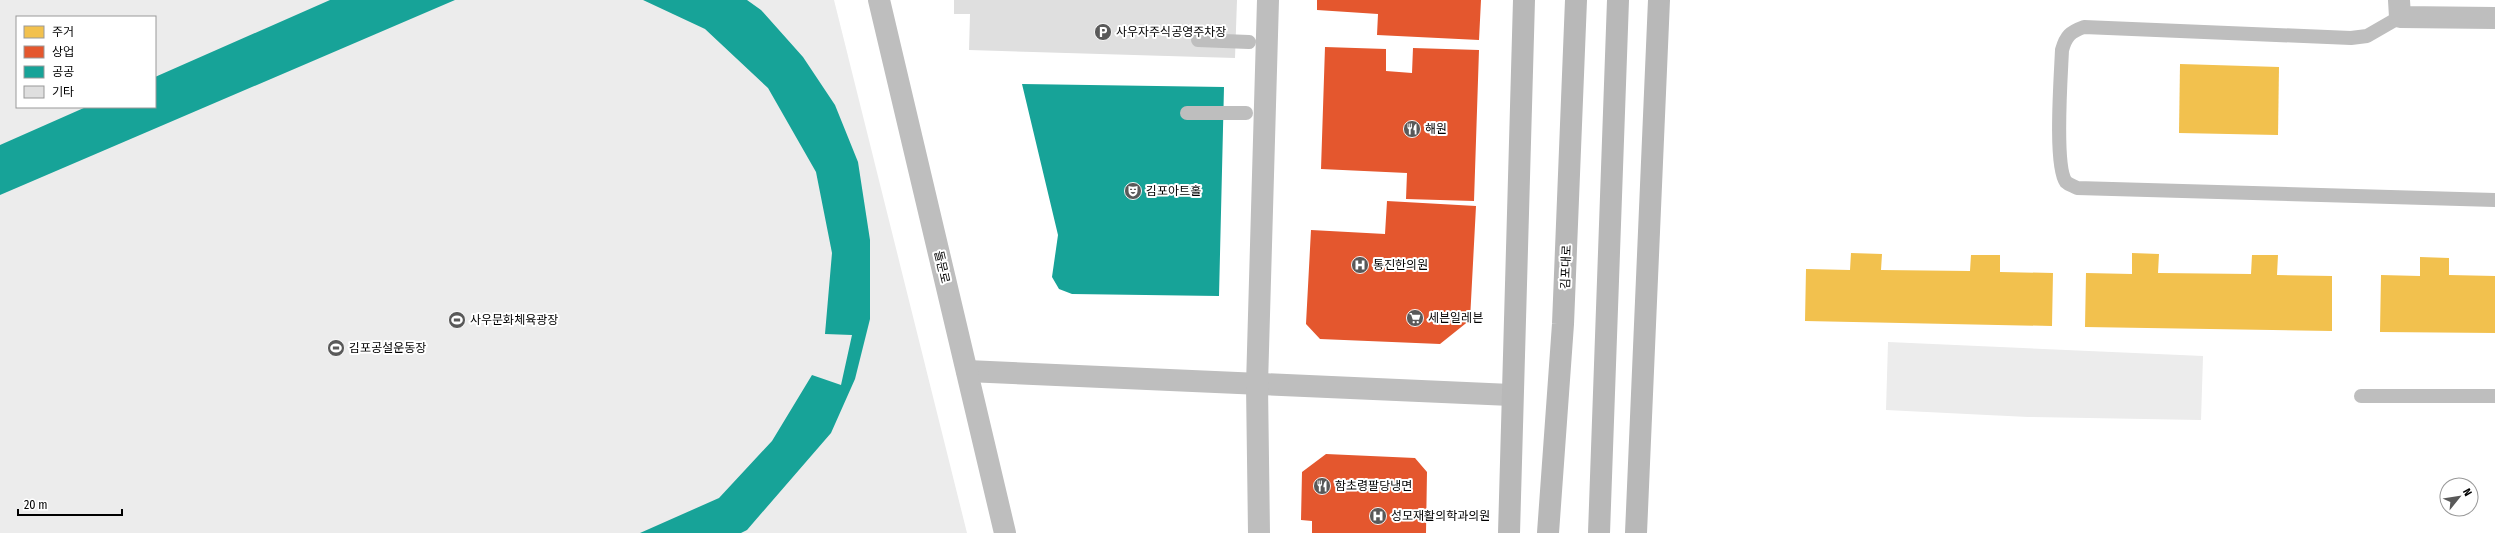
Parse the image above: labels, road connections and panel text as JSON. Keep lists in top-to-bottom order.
{
  "streets": {
    "main road": ["김포대로"],
    "street": ["돌문로"]
  },
  "places": {
    "parking": ["사우자주식공영주차장"],
    "restaurant": ["해원", "함초령팔당냉면"],
    "theatre": ["김포아트홀"],
    "hospital": ["통진한의원", "성모재활의학과의원"],
    "supermarket": ["세븐일레븐"],
    "sports": ["사우문화체육광장", "김포공설운동장"]
  },
  "legend": [
    "주거",
    "상업",
    "공공",
    "기타"
  ],
  "scale_bar": "20 m",
  "north": "top right"
}
